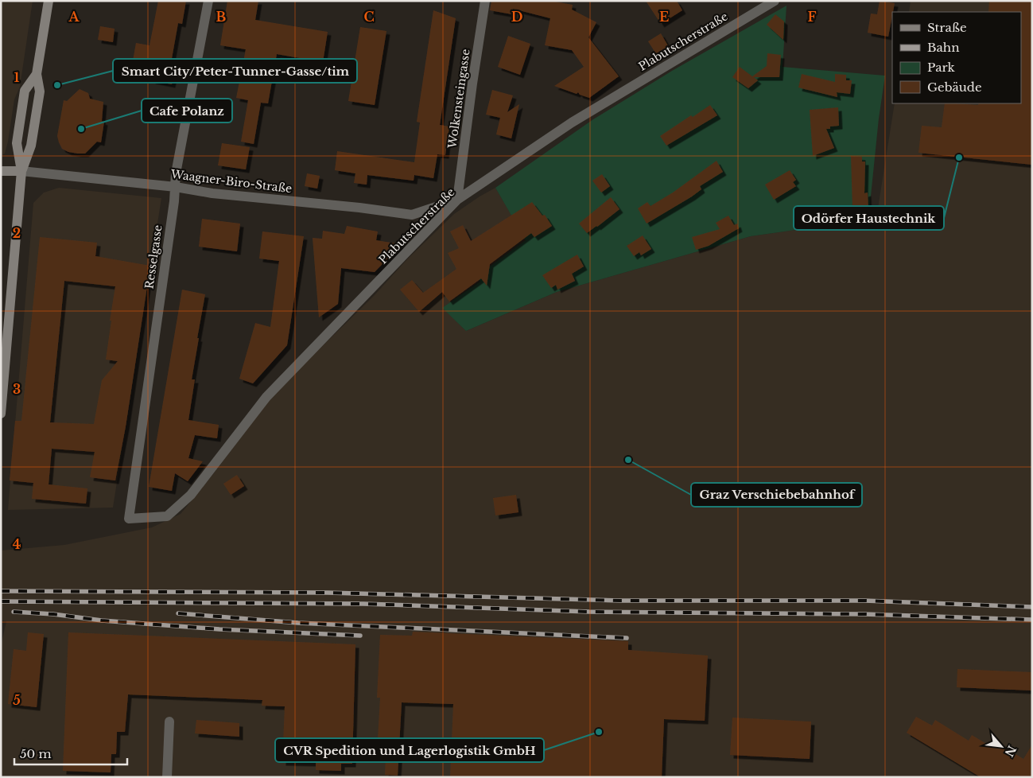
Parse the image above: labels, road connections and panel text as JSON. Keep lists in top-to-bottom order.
{
  "streets": {
    "main road": ["Waagner-Biro-Straße"],
    "street": ["Plabutscherstraße", "Wolkensteingasse", "Resselgasse"]
  },
  "crossings": [
    ["Plabutscherstraße", "Wolkensteingasse"],
    ["Plabutscherstraße", "Waagner-Biro-Straße"],
    ["Plabutscherstraße", "Resselgasse"],
    ["Wolkensteingasse", "Waagner-Biro-Straße"],
    ["Waagner-Biro-Straße", "Resselgasse"]
  ],
  "places": [
    "Smart City/Peter-Tunner-Gasse/tim",
    "Cafe Polanz",
    "Odörfer Haustechnik",
    "Graz Verschiebebahnhof",
    "CVR Spedition und Lagerlogistik GmbH"
  ],
  "legend": [
    "Straße",
    "Bahn",
    "Park",
    "Gebäude"
  ],
  "scale_bar": "50 m",
  "north": "bottom right",
  "grid": {
    "columns": [
      "A",
      "B",
      "C",
      "D",
      "E",
      "F"
    ],
    "rows": [
      "1",
      "2",
      "3",
      "4",
      "5"
    ]
  }
}
